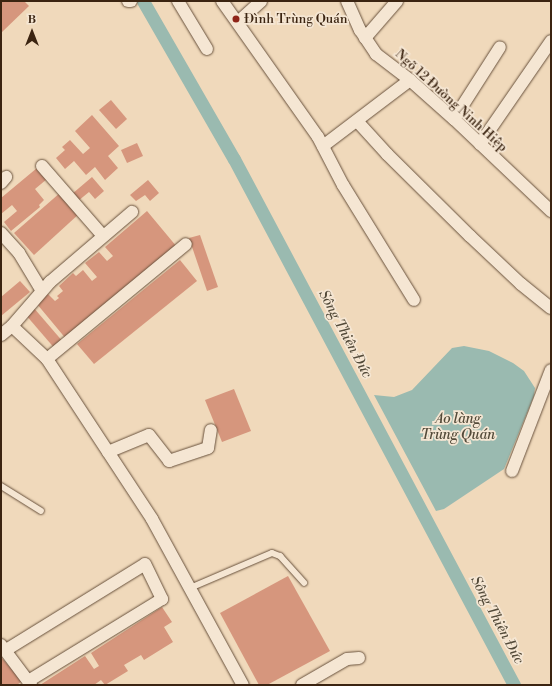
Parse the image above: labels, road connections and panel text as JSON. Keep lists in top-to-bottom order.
{
  "streets": {
    "street": ["Ngõ 12 Đường Ninh Hiệp"]
  },
  "water": ["Sông Thiên Đức", "Ao làng Trùng Quán"],
  "places": ["Đình Trùng Quán"],
  "north": "top"
}
